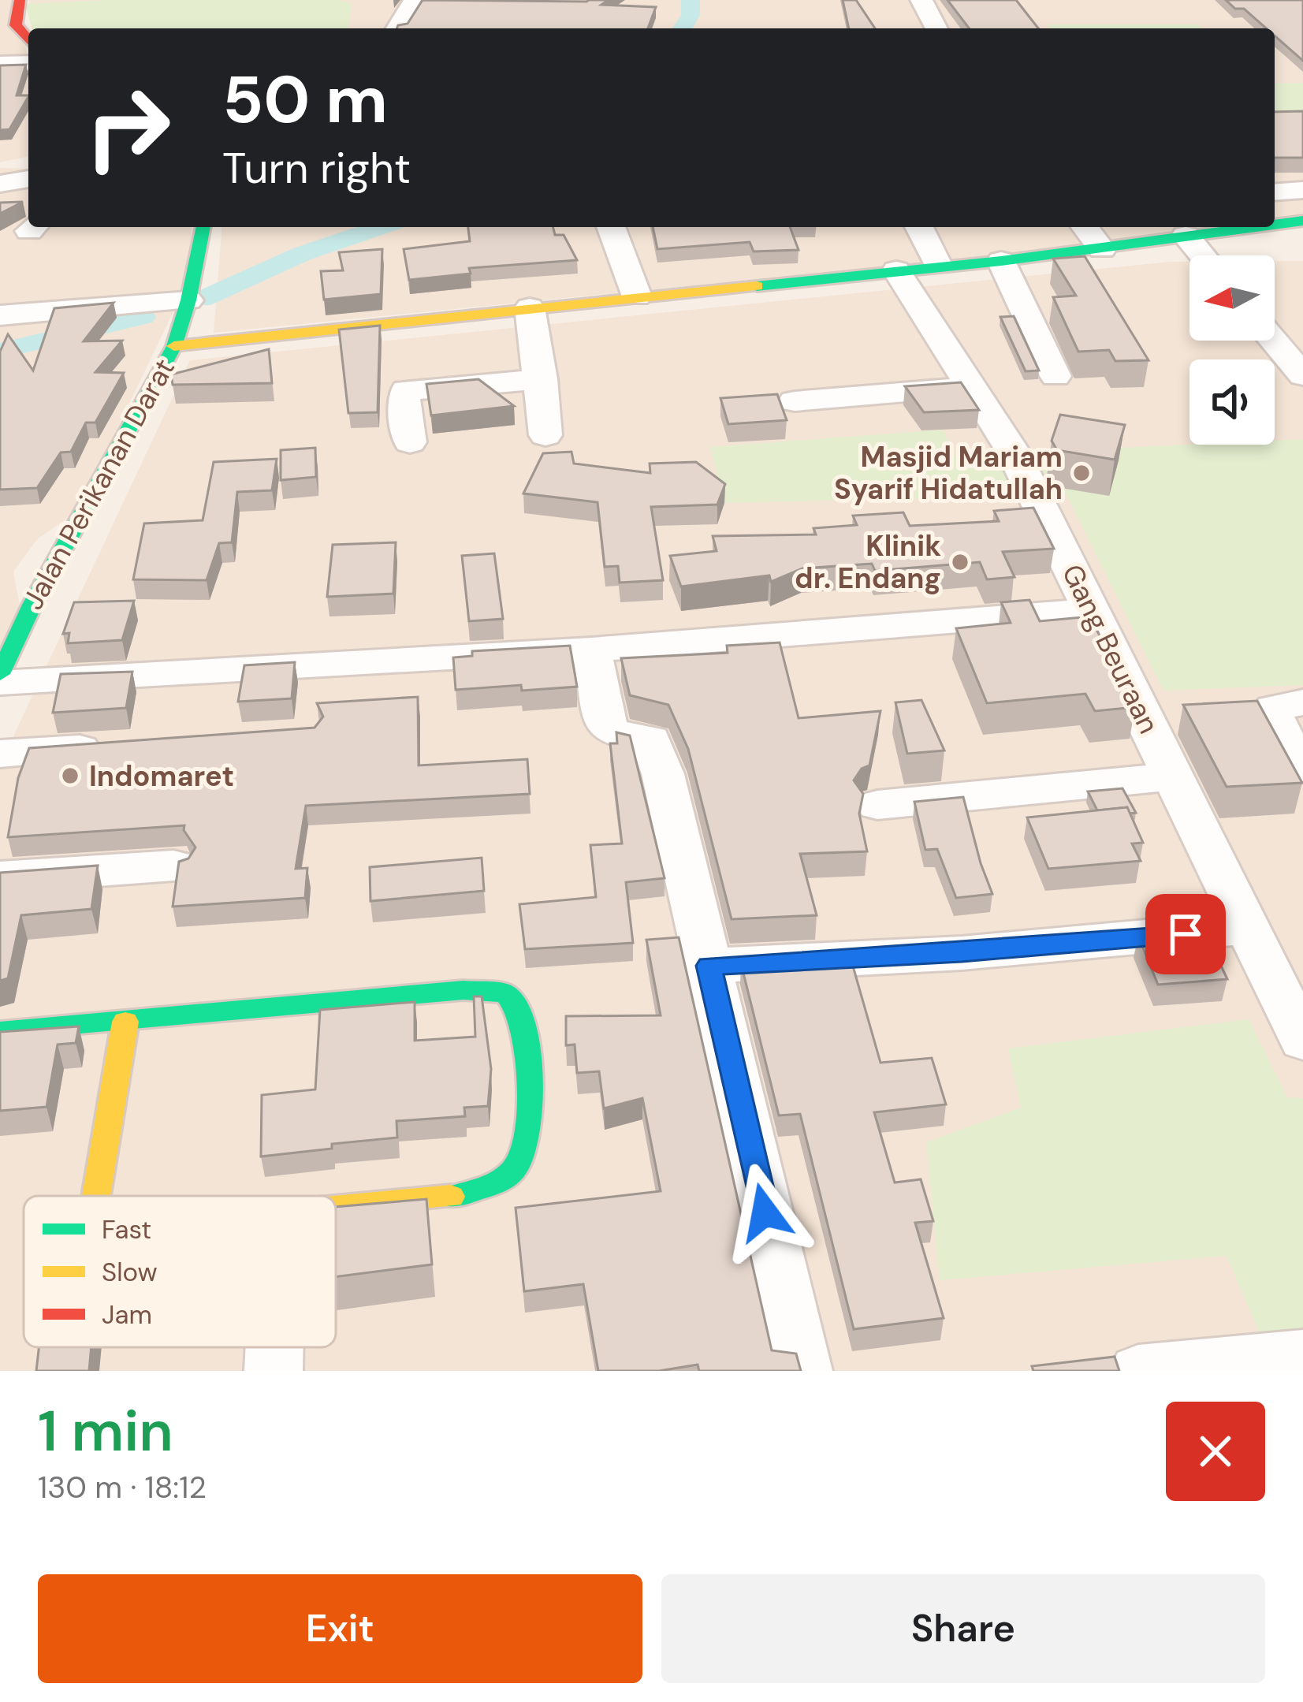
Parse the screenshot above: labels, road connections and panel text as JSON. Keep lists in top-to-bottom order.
{
  "streets": {
    "street": ["Jalan Perikanan Darat", "Gang Beuraan"]
  },
  "places": ["Masjid Mariam Syarif Hidatullah", "Klinik dr. Endang", "Indomaret"],
  "legend": ["Fast", "Slow", "Jam"],
  "north": "left",
  "page": {
    "turn": ["50 m", "Turn right"],
    "heading": ["1 min", "130 m · 18:12"],
    "buttons": ["Exit", "Share"]
  }
}
